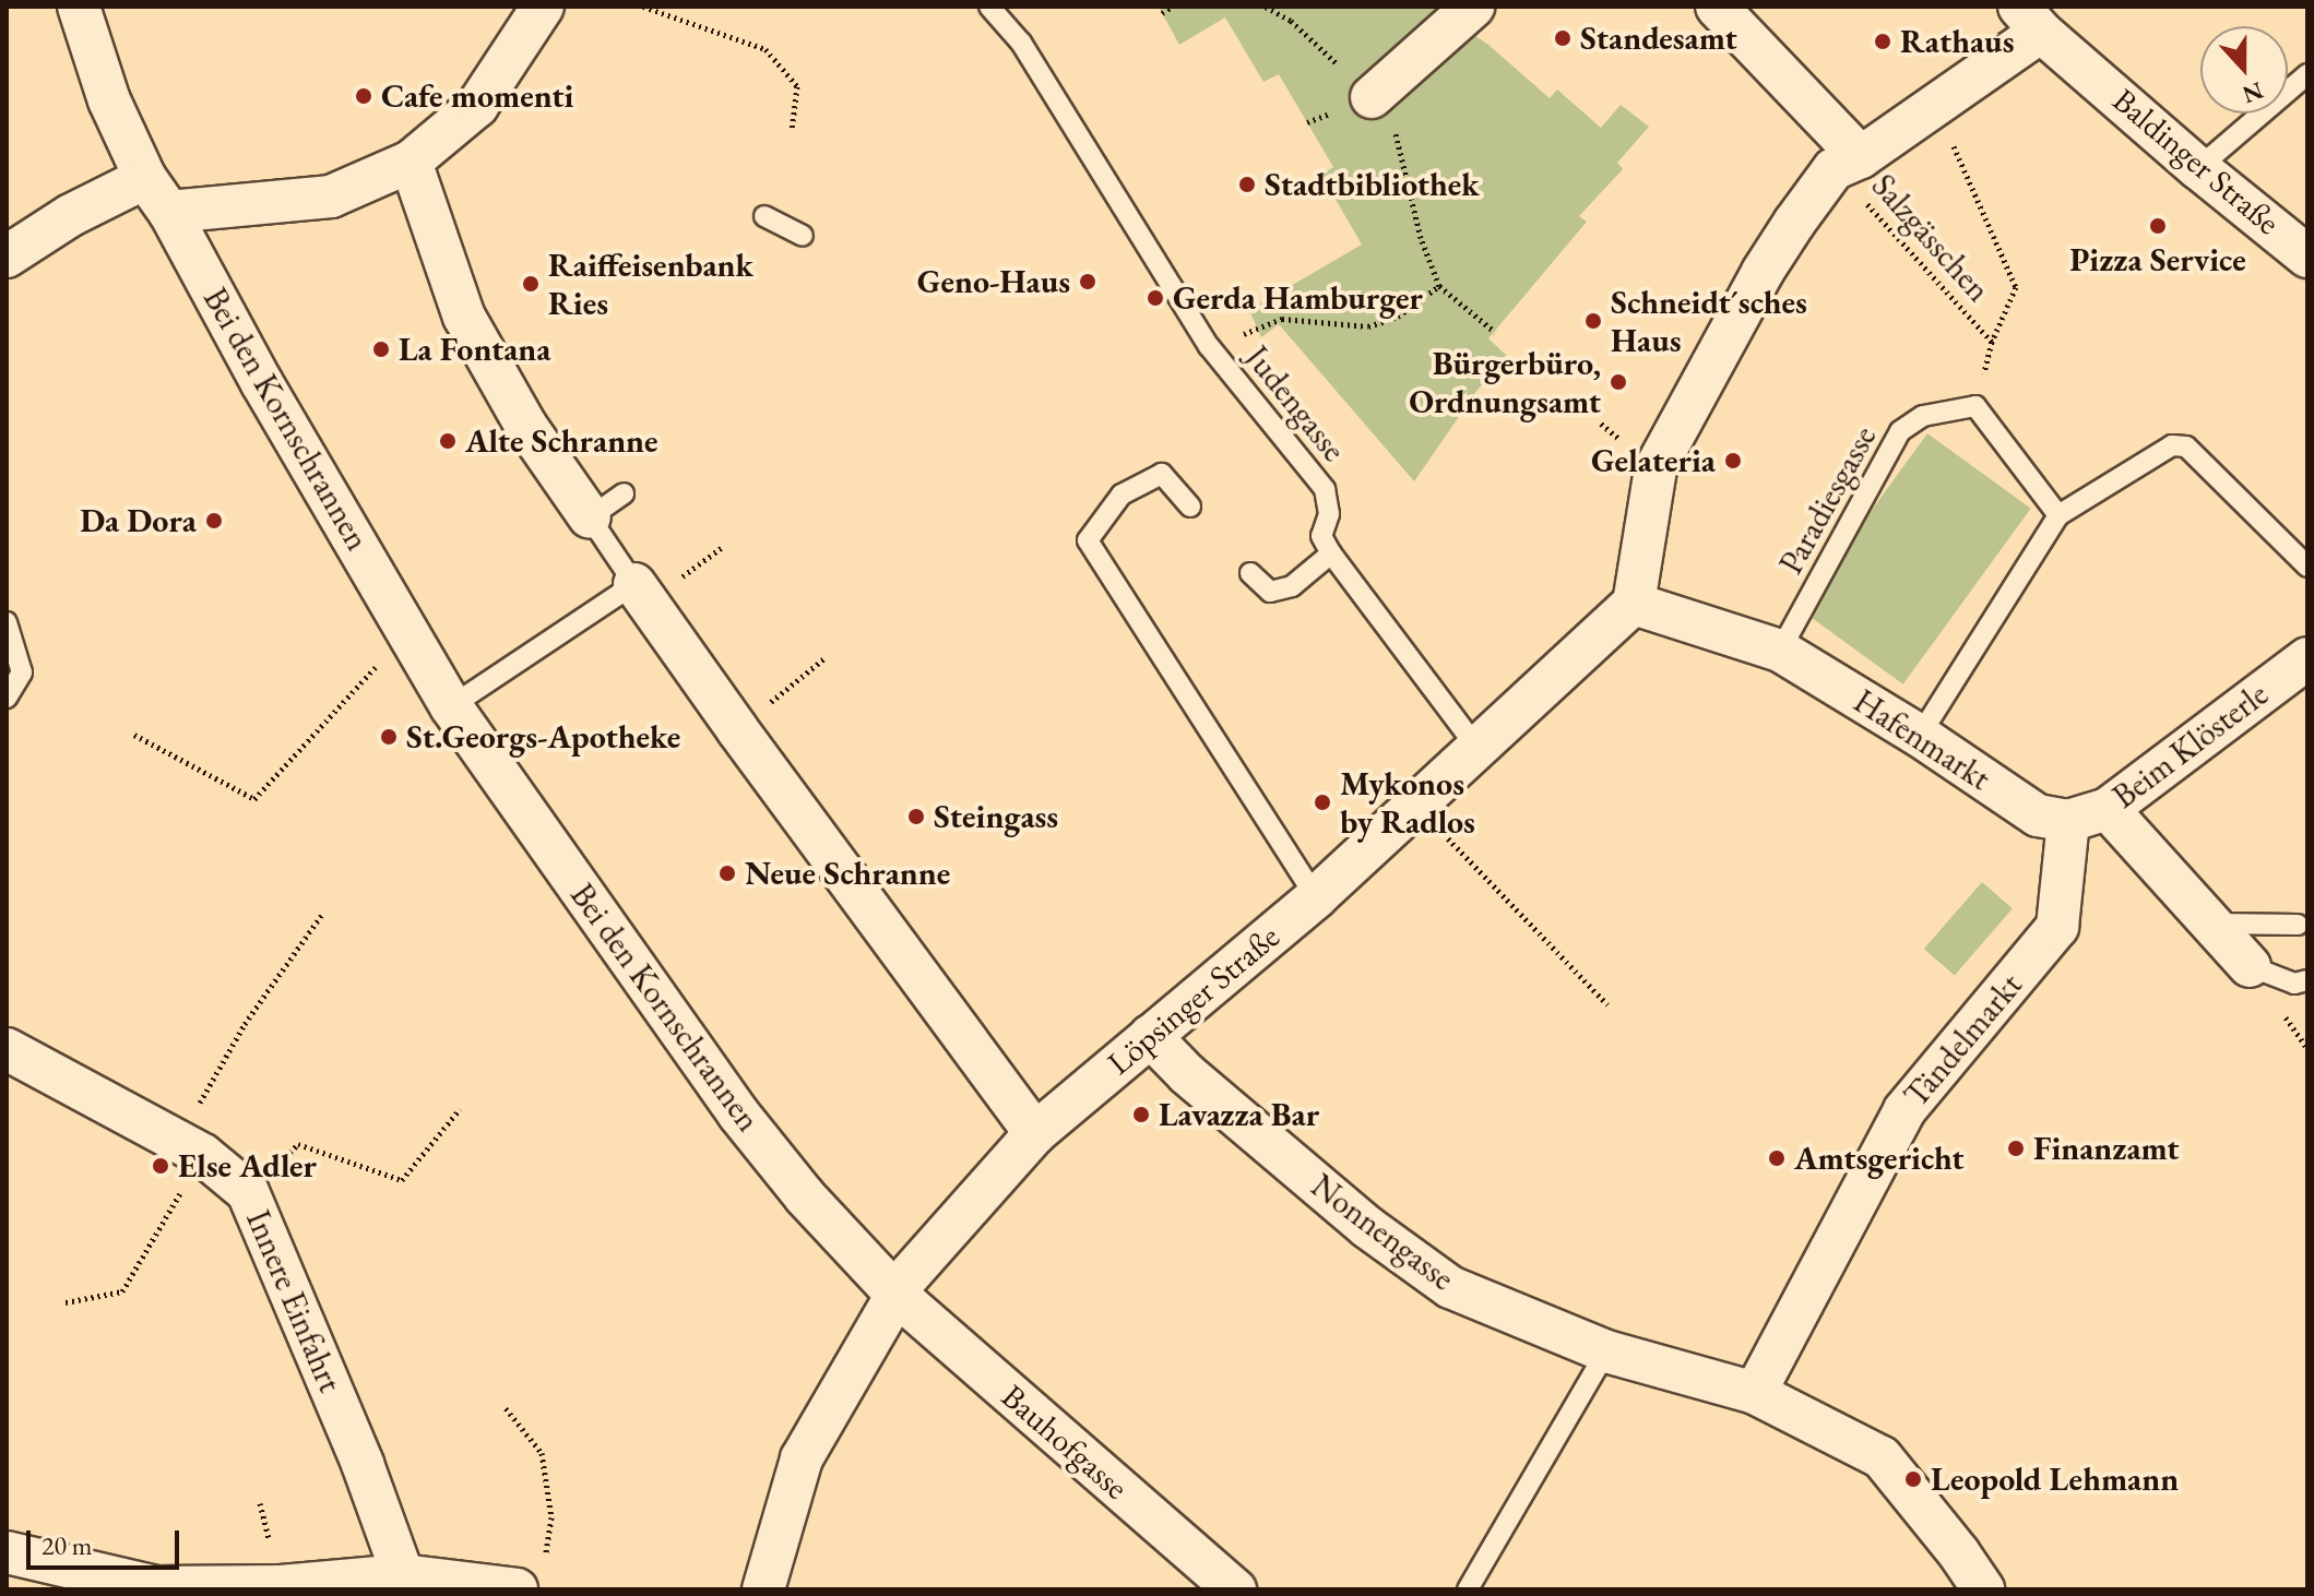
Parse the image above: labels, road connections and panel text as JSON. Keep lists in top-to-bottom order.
{
  "streets": {
    "street": [
      "Baldinger Straße",
      "Bei den Kornschrannen",
      "Hafenmarkt",
      "Beim Klösterle",
      "Löpsinger Straße",
      "Tändelmarkt",
      "Nonnengasse",
      "Innere Einfahrt",
      "Bauhofgasse"
    ],
    "lane": ["Judengasse", "Paradiesgasse"],
    "path": ["Salzgässchen"]
  },
  "crossings": [
    ["Bei den Kornschrannen", "Löpsinger Straße"],
    ["Bei den Kornschrannen", "Bauhofgasse"],
    ["Paradiesgasse", "Hafenmarkt"],
    ["Hafenmarkt", "Beim Klösterle"],
    ["Hafenmarkt", "Tändelmarkt"],
    ["Beim Klösterle", "Tändelmarkt"],
    ["Löpsinger Straße", "Nonnengasse"],
    ["Löpsinger Straße", "Bauhofgasse"],
    ["Tändelmarkt", "Nonnengasse"]
  ],
  "places": [
    "Standesamt",
    "Rathaus",
    "Cafe momenti",
    "Stadtbibliothek",
    "Pizza Service",
    "Geno-Haus",
    "Raiffeisenbank Ries",
    "Gerda Hamburger",
    "Schneidt´sches Haus",
    "La Fontana",
    "Bürgerbüro, Ordnungsamt",
    "Alte Schranne",
    "Gelateria",
    "Da Dora",
    "St.Georgs-Apotheke",
    "Mykonos by Radlos",
    "Steingass",
    "Neue Schranne",
    "Lavazza Bar",
    "Finanzamt",
    "Amtsgericht",
    "Else Adler",
    "Leopold Lehmann"
  ],
  "scale_bar": "20 m",
  "north": "bottom"
}
